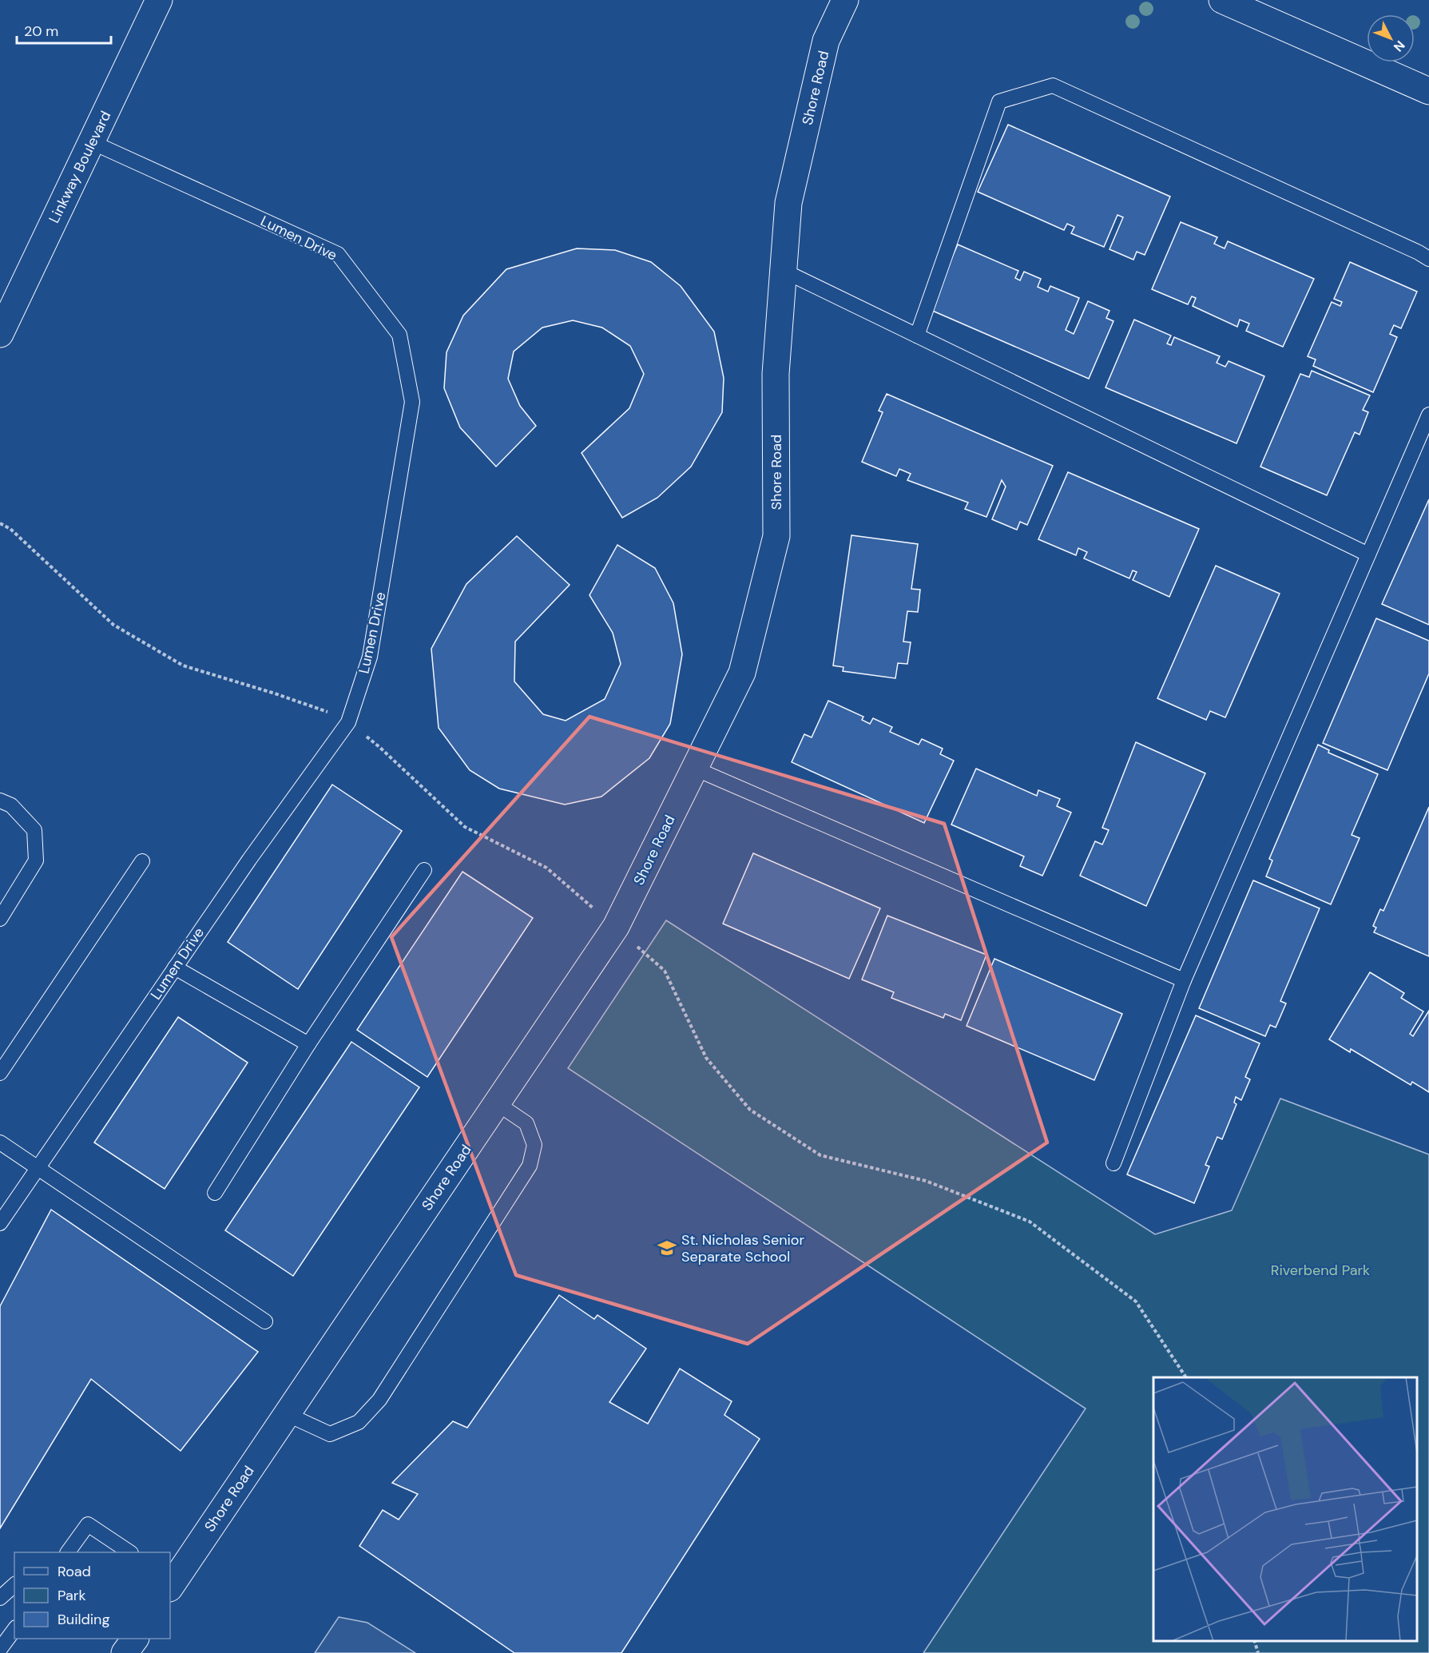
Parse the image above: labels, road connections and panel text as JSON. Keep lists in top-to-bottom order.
{
  "streets": {
    "street": ["Shore Road", "Linkway Boulevard"],
    "lane": ["Lumen Drive"]
  },
  "crossings": [
    ["Linkway Boulevard", "Lumen Drive"]
  ],
  "parks": ["Riverbend Park"],
  "places": {
    "school or university": ["St. Nicholas Senior Separate School"]
  },
  "legend": ["Road", "Park", "Building"],
  "scale_bar": "20 m",
  "north": "bottom right"
}
